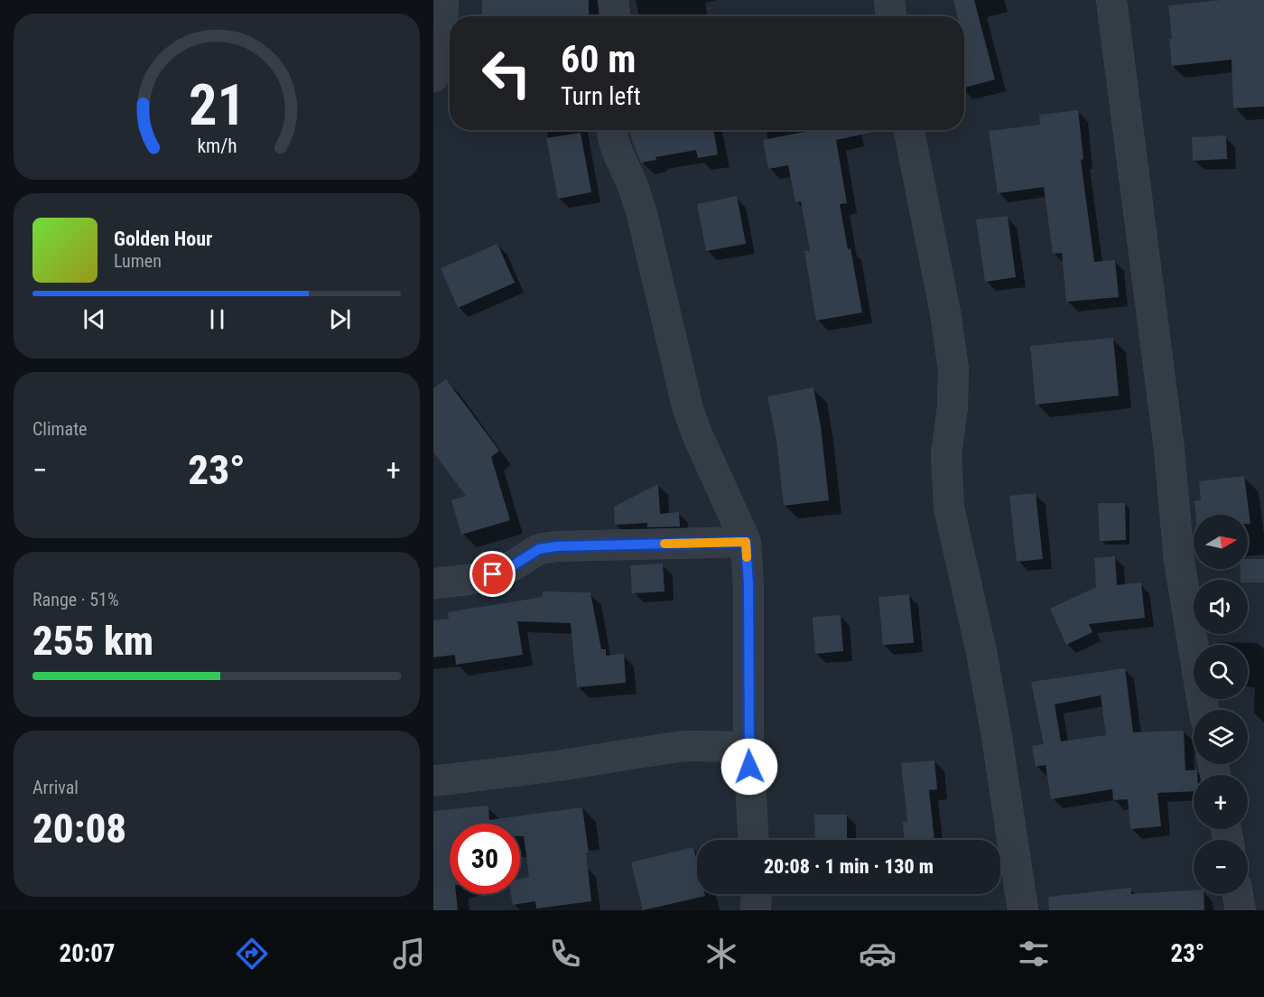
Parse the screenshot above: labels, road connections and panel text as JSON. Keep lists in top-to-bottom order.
{
  "north": "right",
  "page": {
    "turn": ["60 m", "Turn left"],
    "song": ["Golden Hour", "Lumen"],
    "tile": [
      "Climate",
      ["Range · 51%", "255 km"],
      ["Arrival", "20:08"]
    ],
    "heat": ["−", "23°", "+"],
    "map_buttons": ["+", "−"],
    "limit": "30",
    "trip": "20:08 · 1 min · 130 m",
    "tabs": ["20:07", "23°"],
    "gauge": ["21", "km/h"]
  }
}
